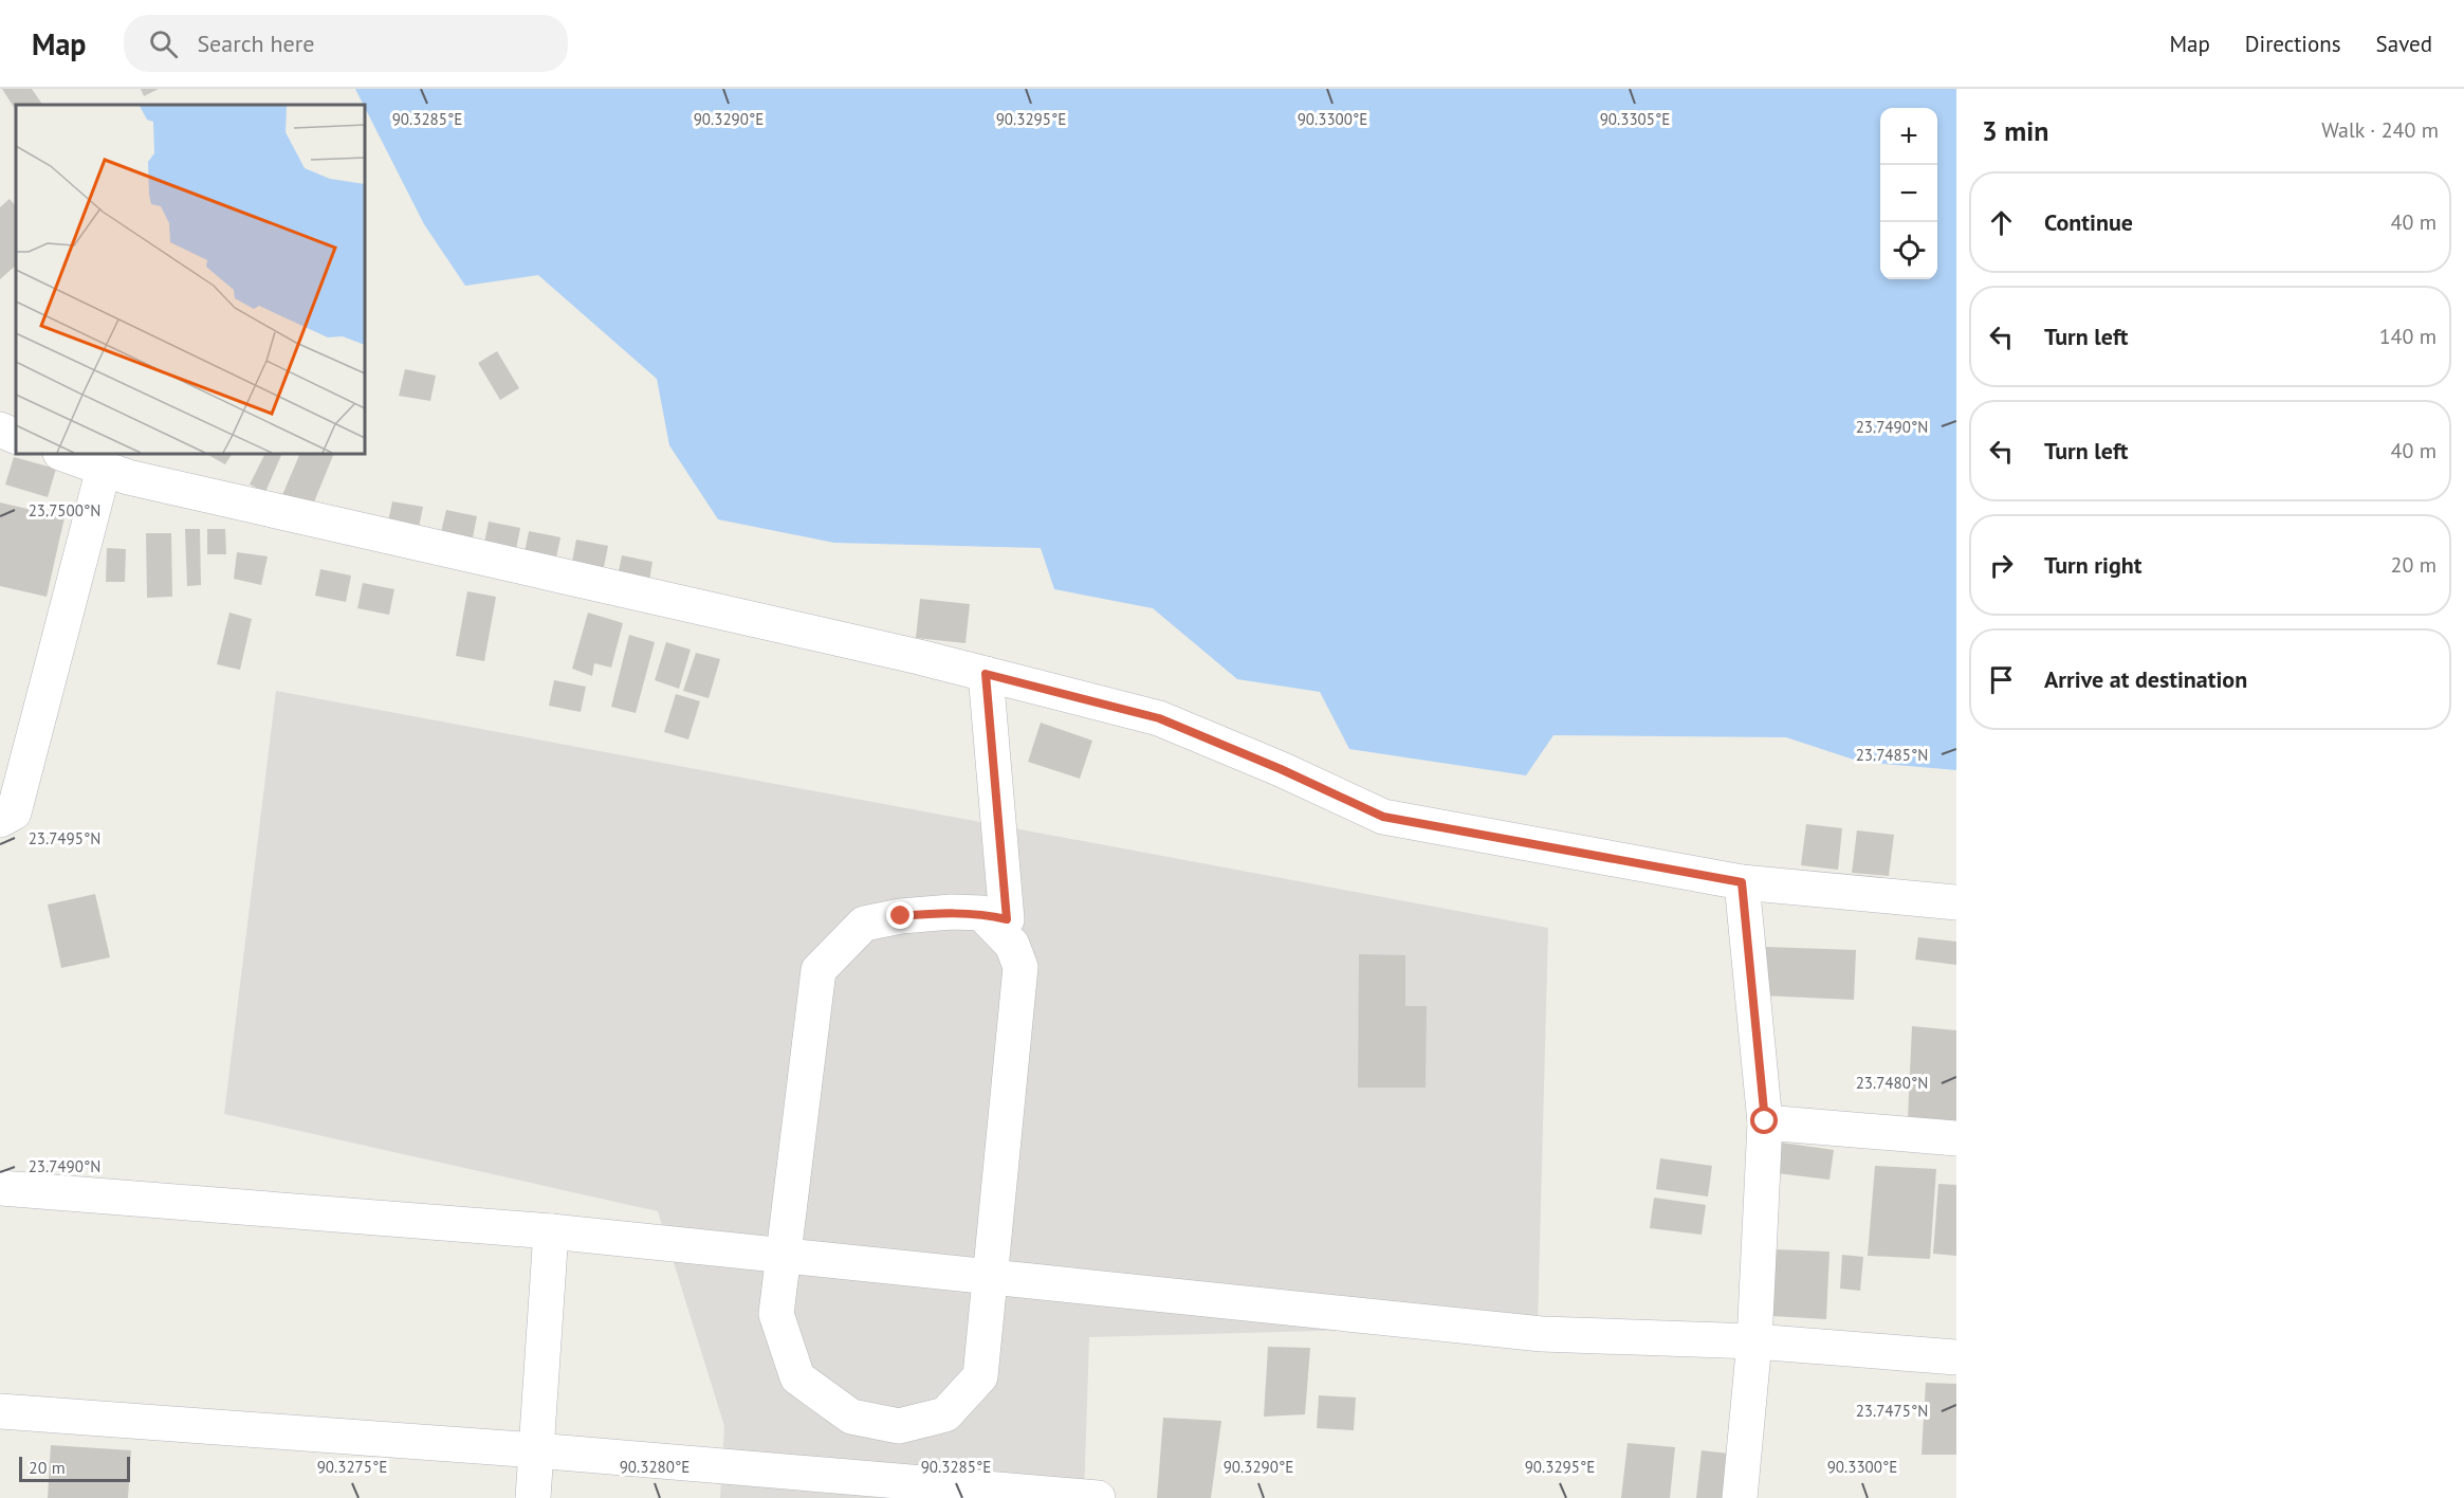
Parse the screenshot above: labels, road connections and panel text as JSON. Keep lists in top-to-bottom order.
{
  "scale_bar": "20 m",
  "page": {
    "header": "Map",
    "search": "Search here",
    "nav": ["Map", "Directions", "Saved"],
    "heading": ["3 min", "Walk · 240 m"],
    "map_buttons": ["+", "−"],
    "list": [
      ["Continue", "40 m"],
      ["Turn left", "140 m"],
      ["Turn left", "40 m"],
      ["Turn right", "20 m"],
      "Arrive at destination"
    ],
    "scale": "20 m"
  },
  "coordinates": [
    "90.3285°E",
    "90.3290°E",
    "90.3295°E",
    "90.3300°E",
    "90.3305°E",
    "23.7490°N",
    "23.7500°N",
    "23.7485°N",
    "23.7495°N",
    "23.7480°N",
    "23.7475°N",
    "90.3275°E",
    "90.3280°E"
  ]
}
